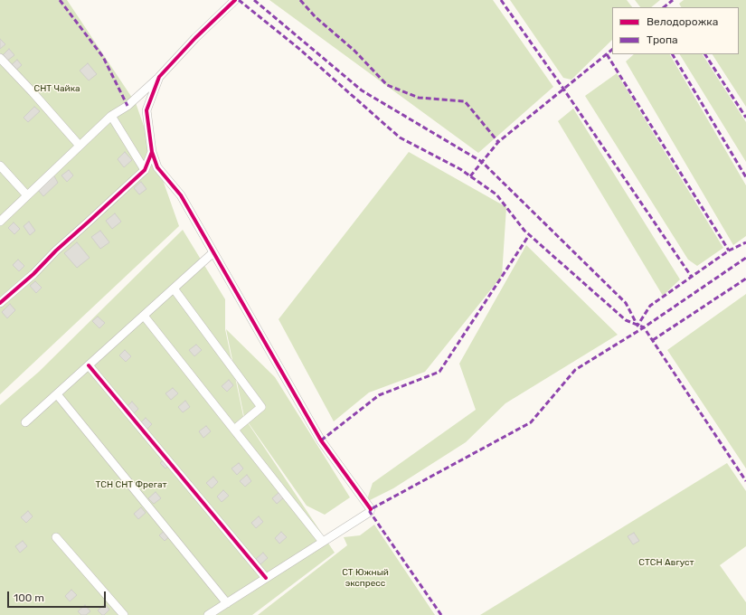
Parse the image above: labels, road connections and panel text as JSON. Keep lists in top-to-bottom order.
{
  "parks": [
    "СНТ Чайка",
    "ТСН СНТ Фрегат",
    "СТСН Август",
    "СТ Южный экспресс"
  ],
  "legend": ["Велодорожка", "Тропа"],
  "scale_bar": "100 m"
}
